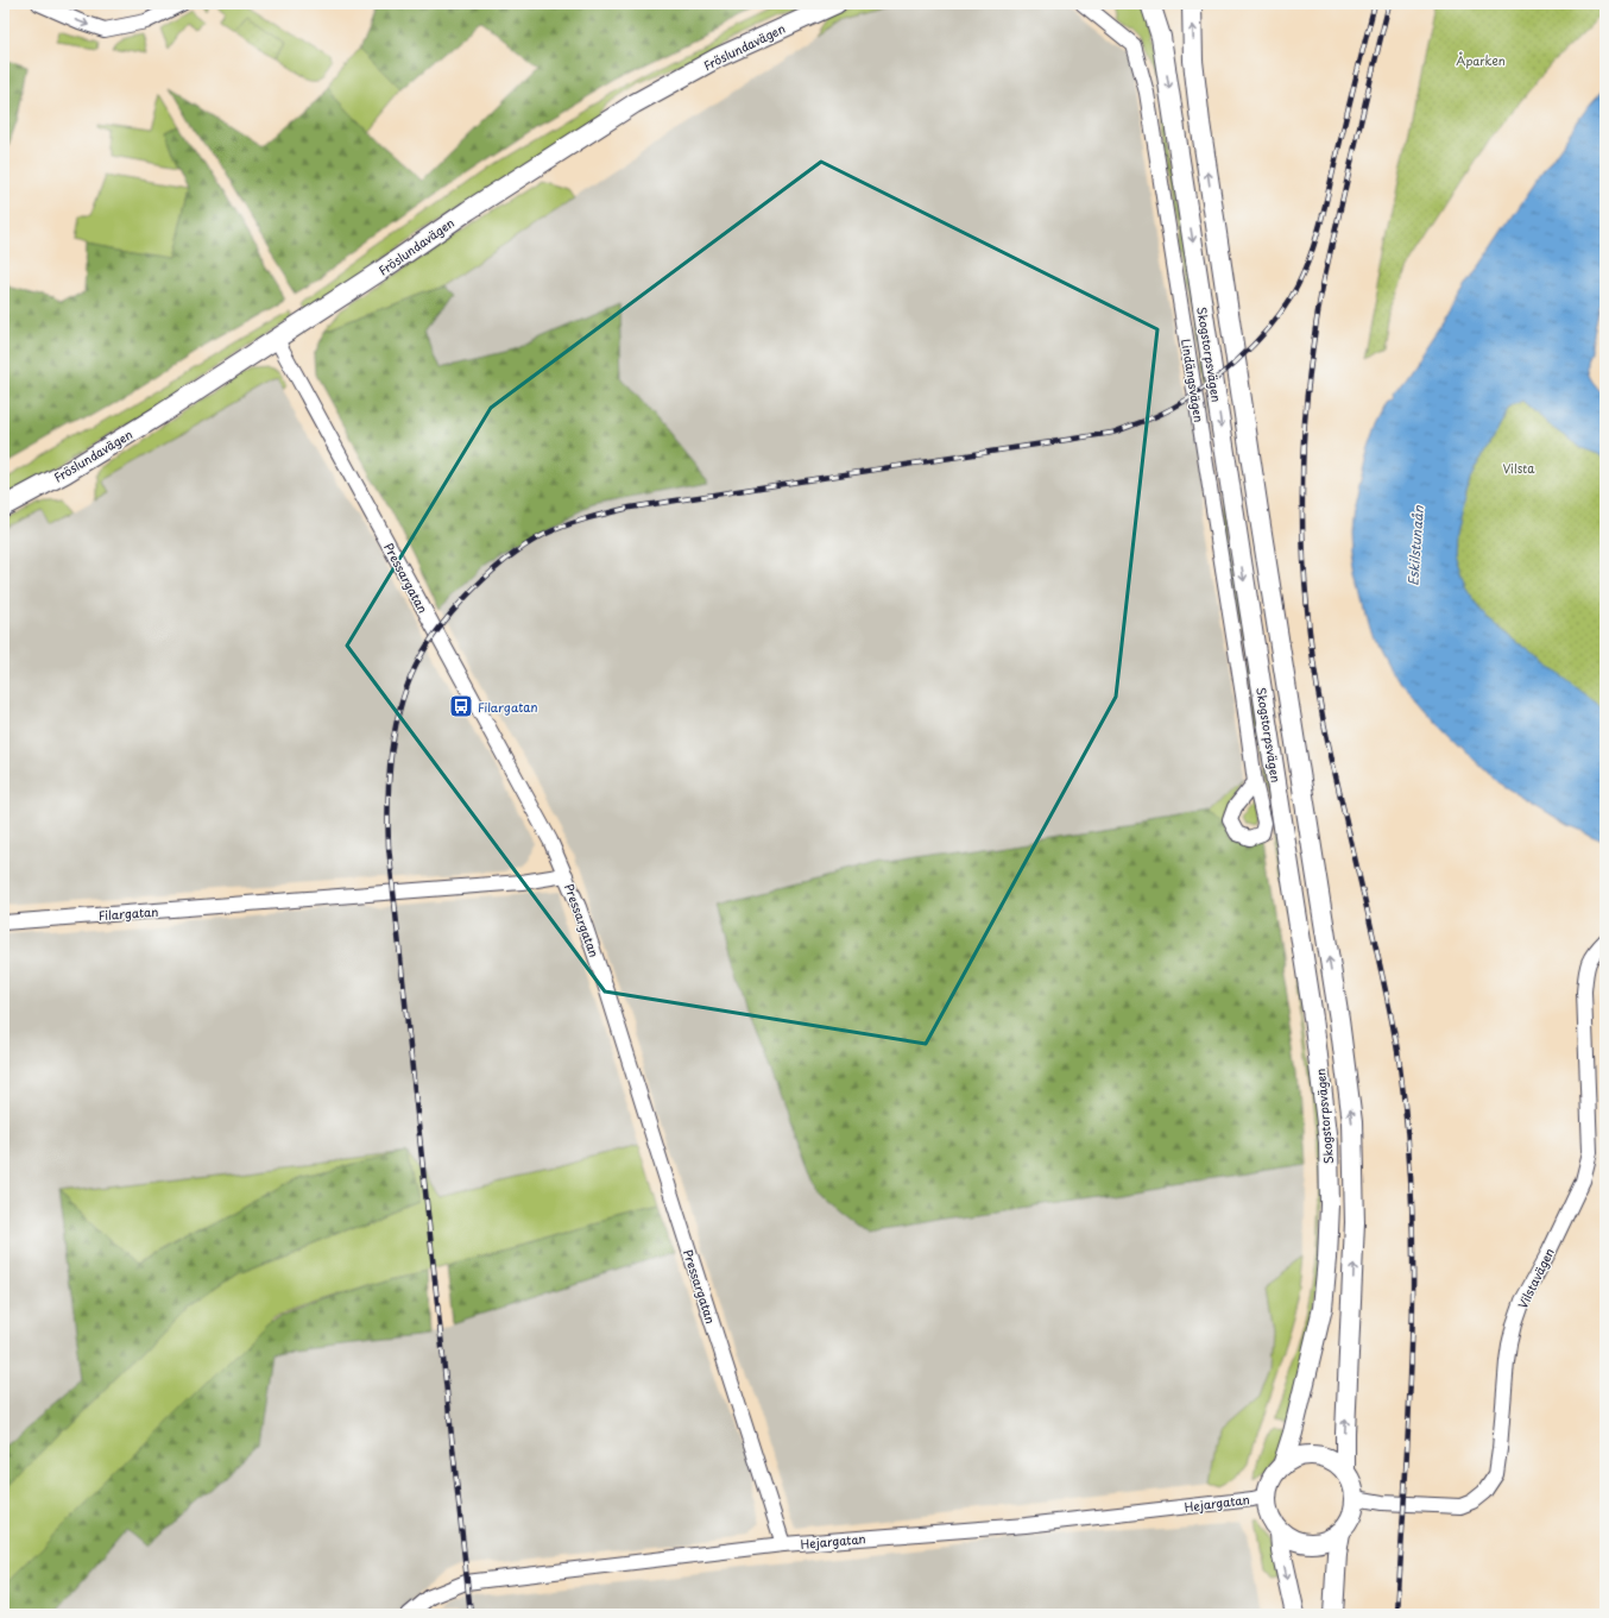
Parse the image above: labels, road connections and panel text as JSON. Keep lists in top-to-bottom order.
{
  "streets": {
    "main road": ["Fröslundavägen", "Skogstorpsvägen"],
    "street": [
      "Lindängsvägen",
      "Pressargatan",
      "Filargatan",
      "Vilstavägen",
      "Hejargatan"
    ]
  },
  "crossings": [
    ["Fröslundavägen", "Pressargatan"],
    ["Skogstorpsvägen", "Vilstavägen"],
    ["Skogstorpsvägen", "Hejargatan"],
    ["Pressargatan", "Filargatan"],
    ["Pressargatan", "Hejargatan"],
    ["Vilstavägen", "Hejargatan"]
  ],
  "water": ["Eskilstunaån"],
  "parks": ["Åparken", "Vilsta"],
  "places": {
    "bus stop": ["Filargatan"]
  }
}
